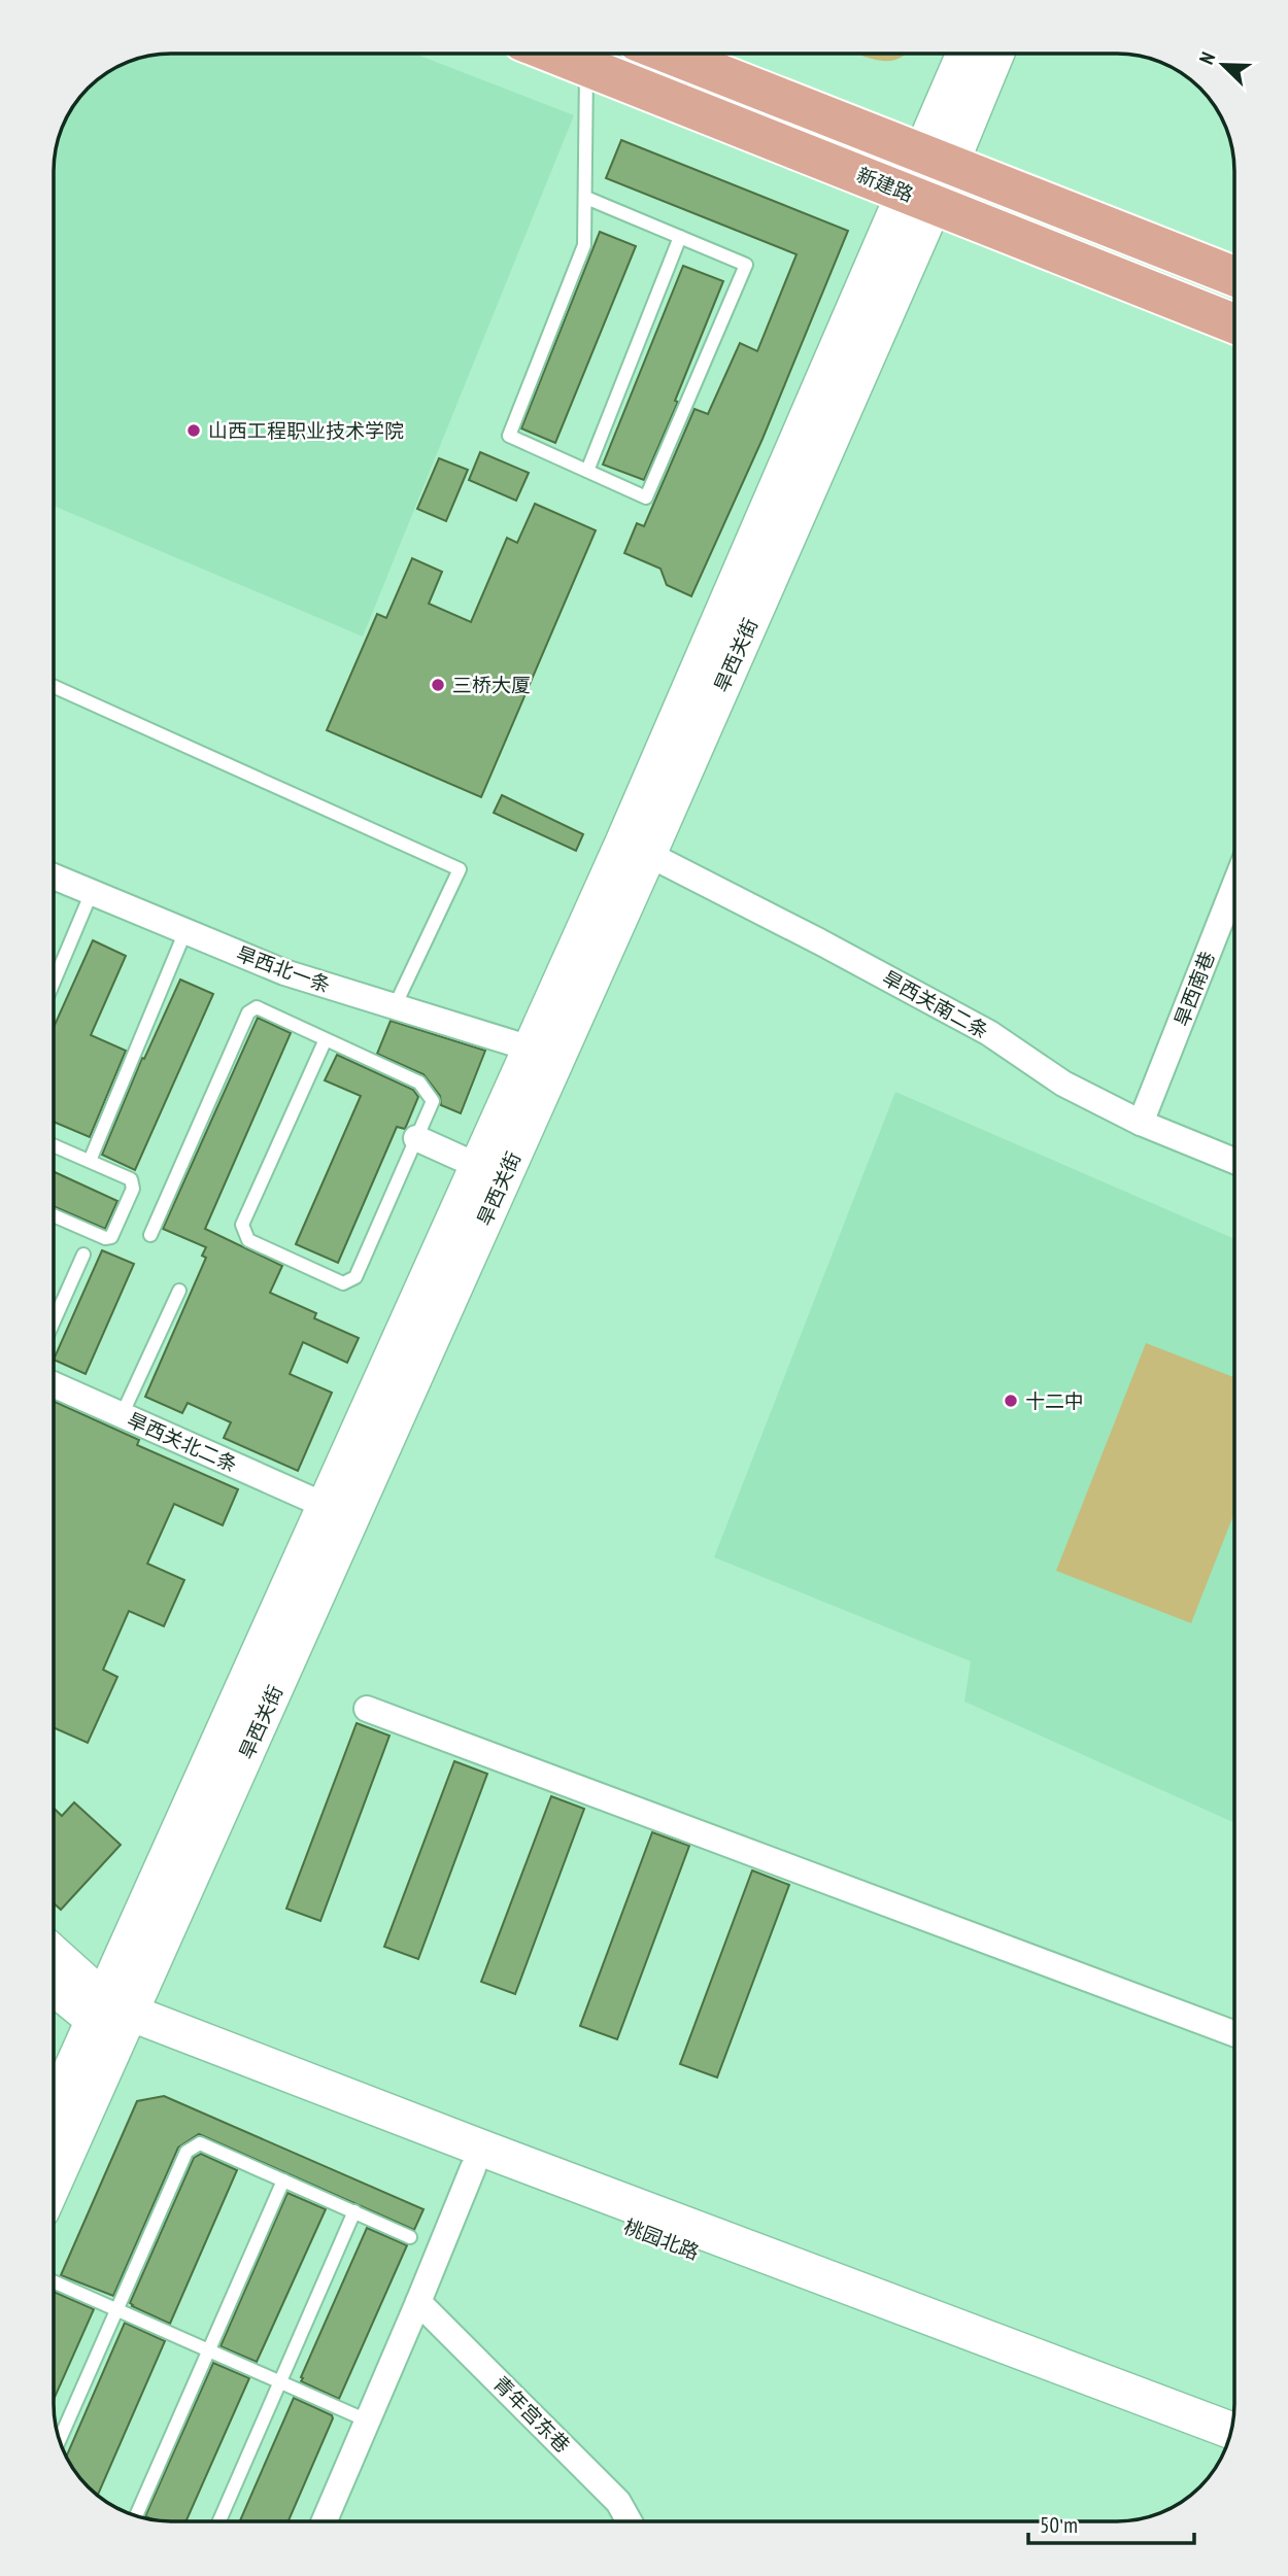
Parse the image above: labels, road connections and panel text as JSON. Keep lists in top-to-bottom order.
{
  "streets": {
    "main road": ["新建路", "旱西关街", "桃园北路"],
    "street": [
      "旱西北一条",
      "旱西南巷",
      "旱西关南二条",
      "旱西关北二条",
      "青年宫东巷"
    ]
  },
  "crossings": [
    ["新建路", "旱西关街"],
    ["旱西关街", "旱西北一条"],
    ["旱西关街", "旱西关南二条"],
    ["旱西关街", "旱西关北二条"],
    ["旱西关街", "桃园北路"],
    ["旱西南巷", "旱西关南二条"]
  ],
  "places": ["山西工程职业技术学院", "三桥大厦", "十二中"],
  "scale_bar": "50 m",
  "north": "top left"
}
